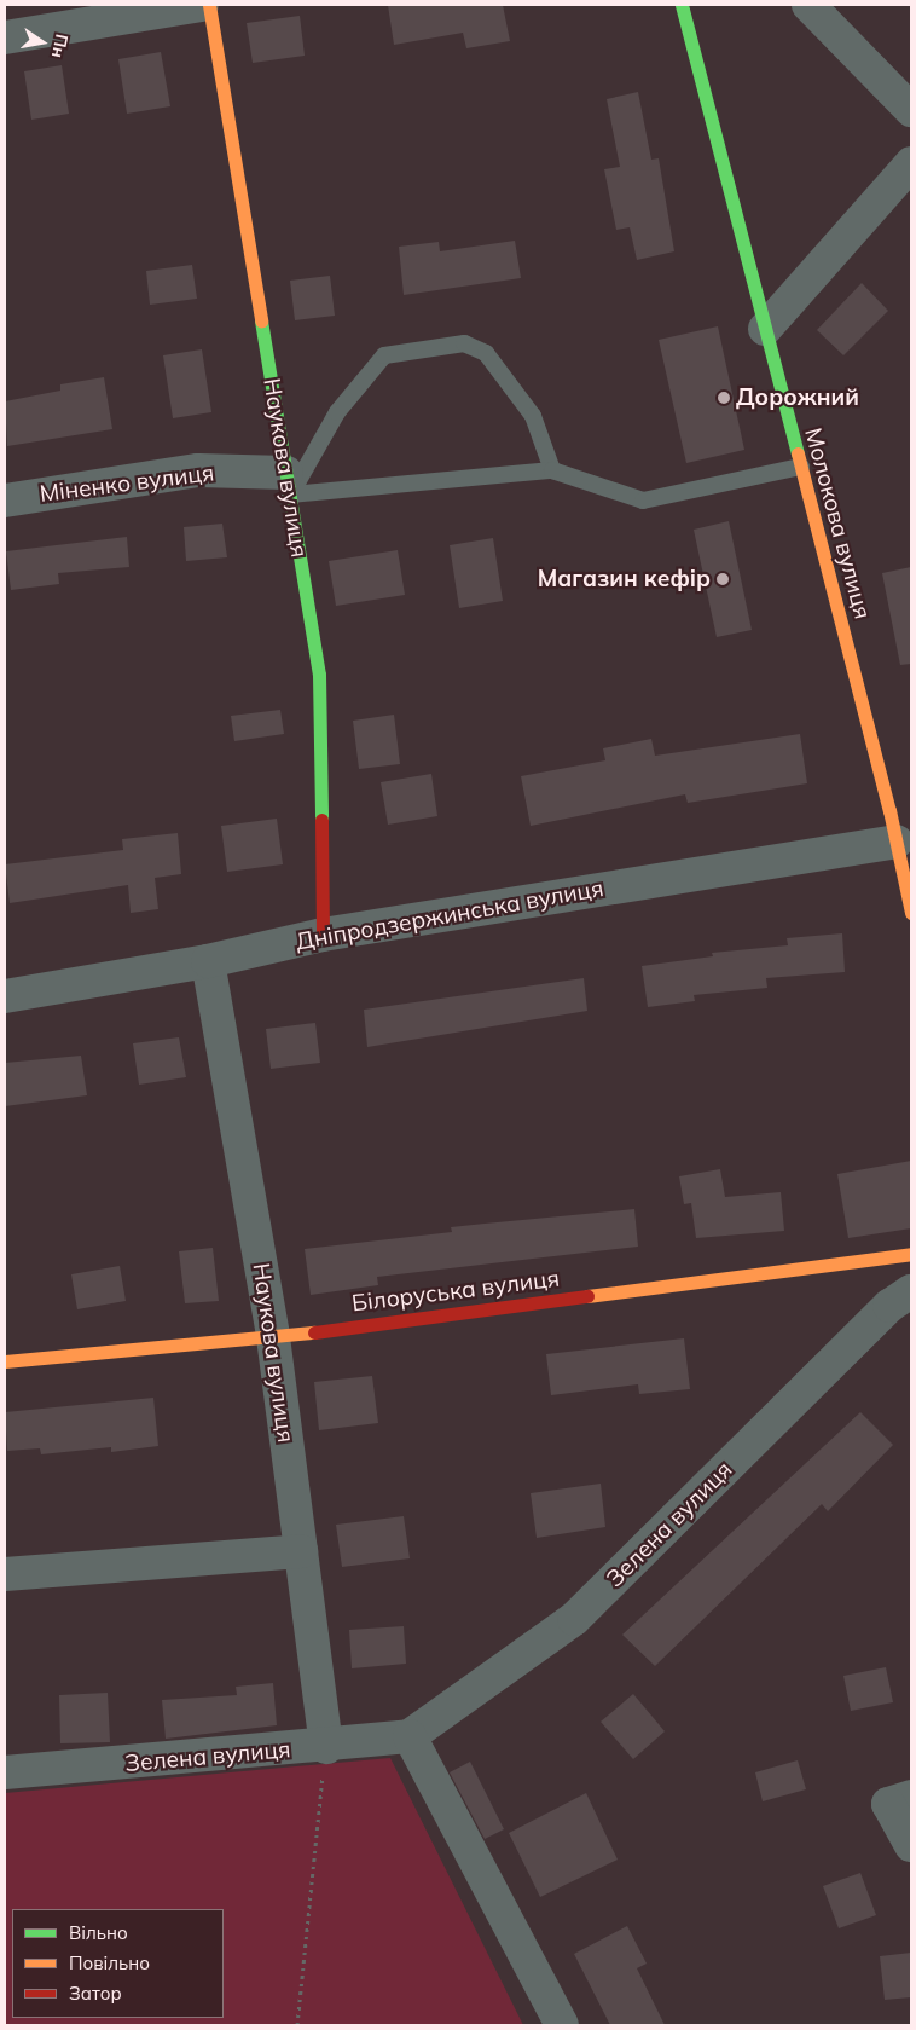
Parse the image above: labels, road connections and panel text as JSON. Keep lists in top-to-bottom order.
{
  "streets": {
    "street": [
      "Наукова вулиця",
      "Міненко вулиця",
      "Молокова вулиця",
      "Дніпродзержинська вулиця",
      "Білоруська вулиця",
      "Зелена вулиця"
    ]
  },
  "crossings": [
    ["Наукова вулиця", "Міненко вулиця"],
    ["Наукова вулиця", "Дніпродзержинська вулиця"],
    ["Наукова вулиця", "Білоруська вулиця"],
    ["Наукова вулиця", "Зелена вулиця"],
    ["Молокова вулиця", "Дніпродзержинська вулиця"]
  ],
  "places": ["Дорожний", "Магазин кефір"],
  "legend": ["Вільно", "Повільно", "Затор"],
  "north": "right"
}
